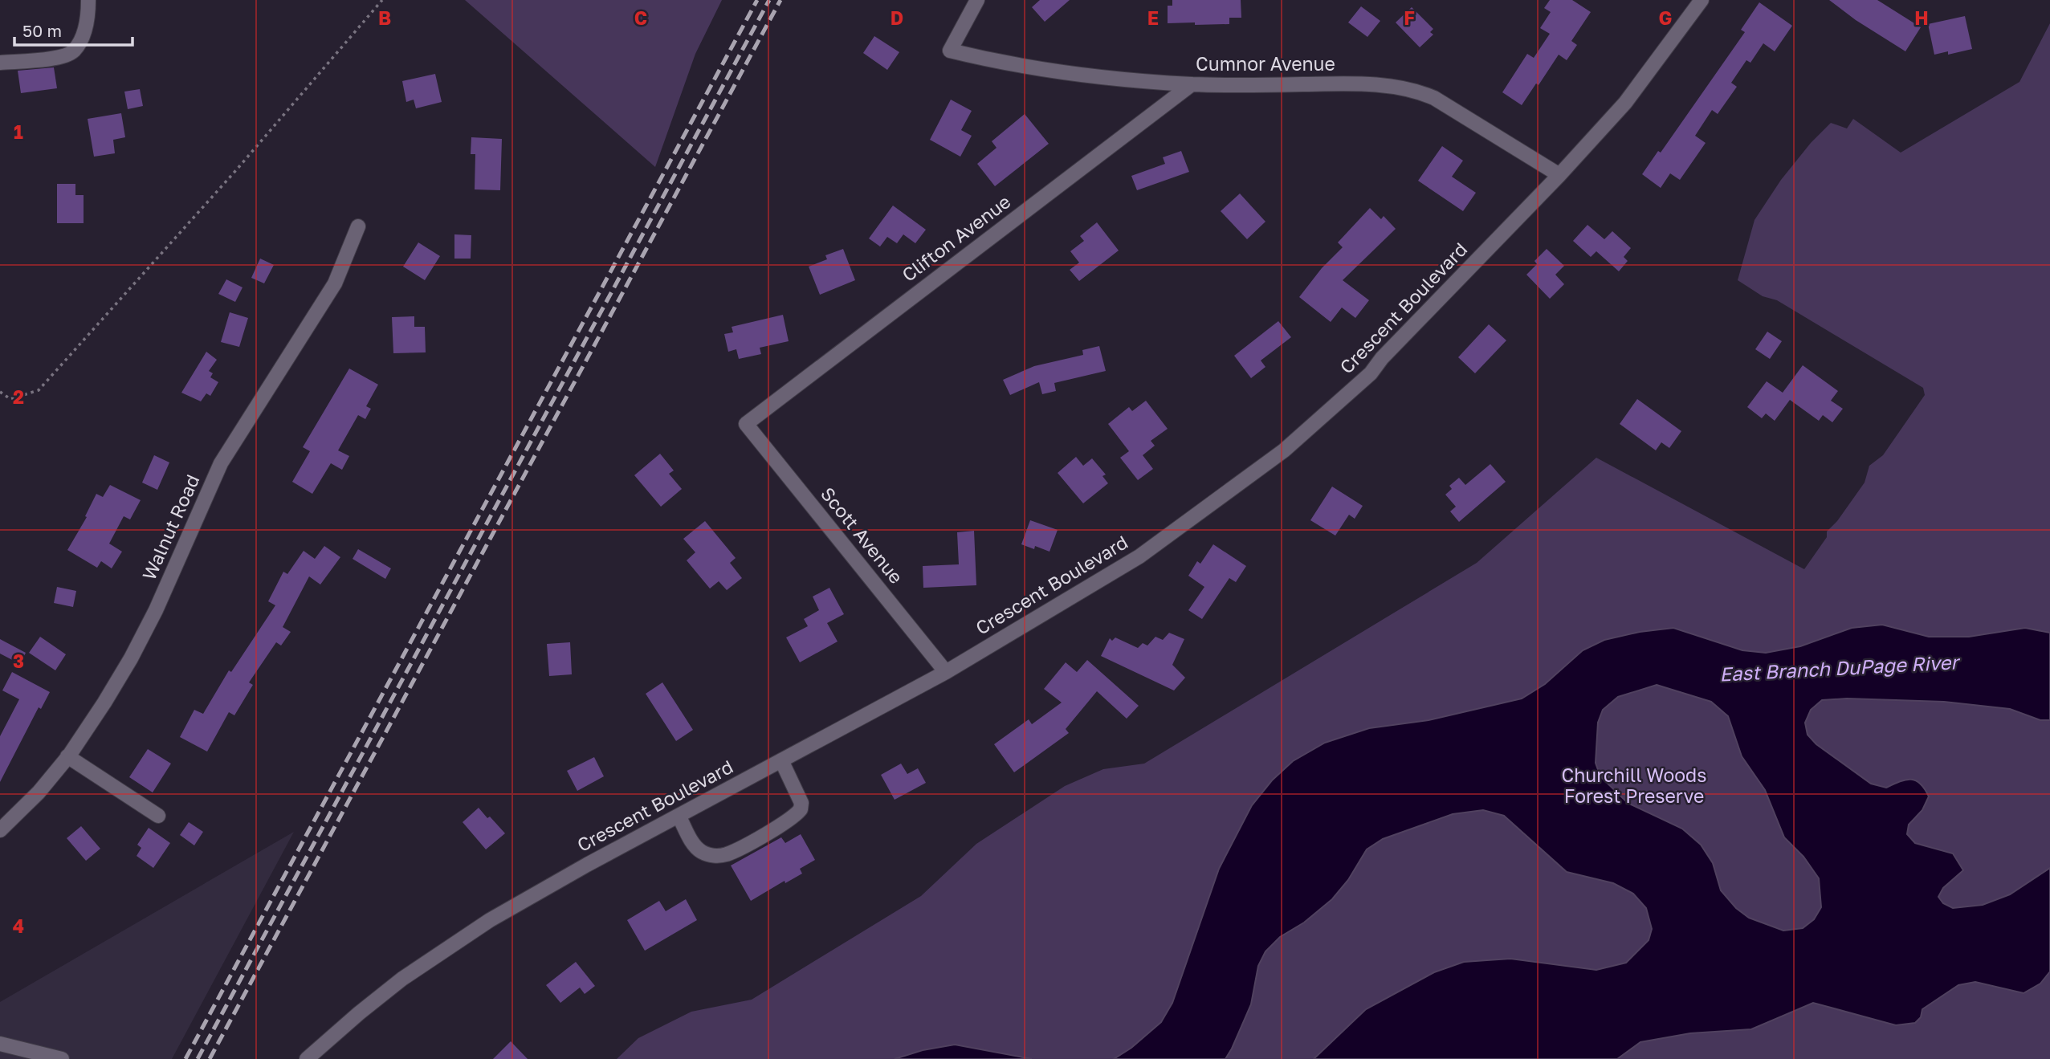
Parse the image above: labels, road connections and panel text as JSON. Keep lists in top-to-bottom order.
{
  "streets": {
    "street": [
      "Cumnor Avenue",
      "Clifton Avenue",
      "Crescent Boulevard",
      "Walnut Road",
      "Scott Avenue"
    ]
  },
  "crossings": [
    ["Cumnor Avenue", "Clifton Avenue"],
    ["Cumnor Avenue", "Crescent Boulevard"],
    ["Clifton Avenue", "Scott Avenue"],
    ["Crescent Boulevard", "Scott Avenue"]
  ],
  "water": ["East Branch DuPage River"],
  "parks": ["Churchill Woods Forest Preserve"],
  "scale_bar": "50 m",
  "grid": {
    "columns": [
      "B",
      "C",
      "D",
      "E",
      "F",
      "G",
      "H"
    ],
    "rows": [
      "1",
      "2",
      "3",
      "4"
    ]
  }
}
